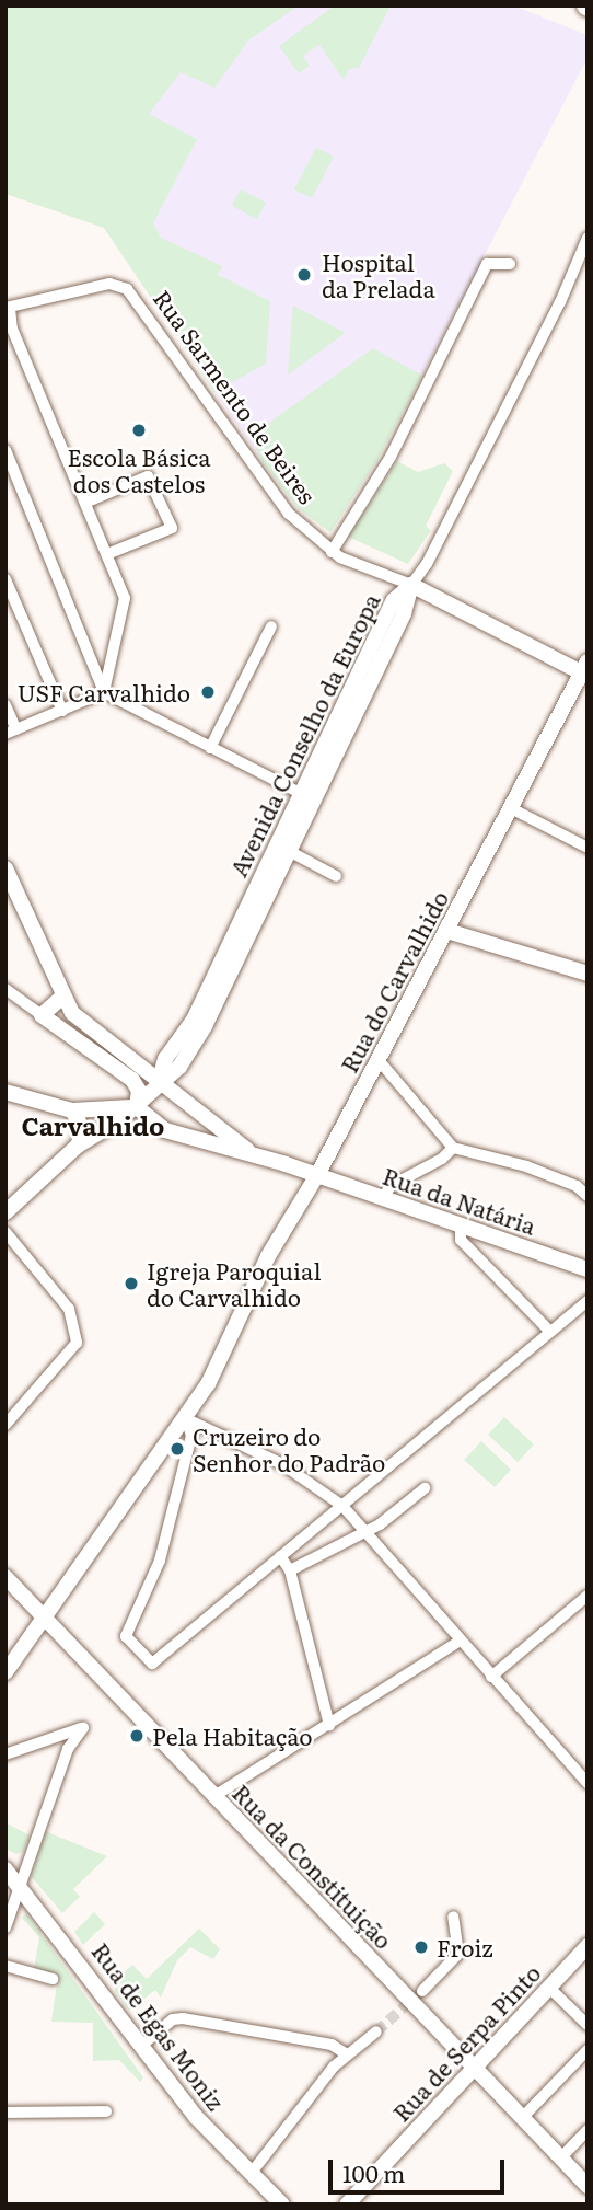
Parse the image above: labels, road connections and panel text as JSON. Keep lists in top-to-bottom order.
{
  "streets": {
    "main road": [
      "Rua Sarmento de Beires",
      "Avenida Conselho da Europa",
      "Rua do Carvalhido",
      "Rua da Natária",
      "Rua da Constituição",
      "Rua de Egas Moniz",
      "Rua de Serpa Pinto"
    ]
  },
  "crossings": [
    ["Rua Sarmento de Beires", "Avenida Conselho da Europa"],
    ["Rua Sarmento de Beires", "Rua do Carvalhido"],
    ["Rua do Carvalhido", "Rua da Natária"],
    ["Rua do Carvalhido", "Rua da Constituição"],
    ["Rua da Constituição", "Rua de Serpa Pinto"]
  ],
  "districts": ["Carvalhido"],
  "places": [
    "Hospital da Prelada",
    "Escola Básica dos Castelos",
    "USF Carvalhido",
    "Igreja Paroquial do Carvalhido",
    "Cruzeiro do Senhor do Padrão",
    "Pela Habitação",
    "Froiz"
  ],
  "scale_bar": "100 m"
}
